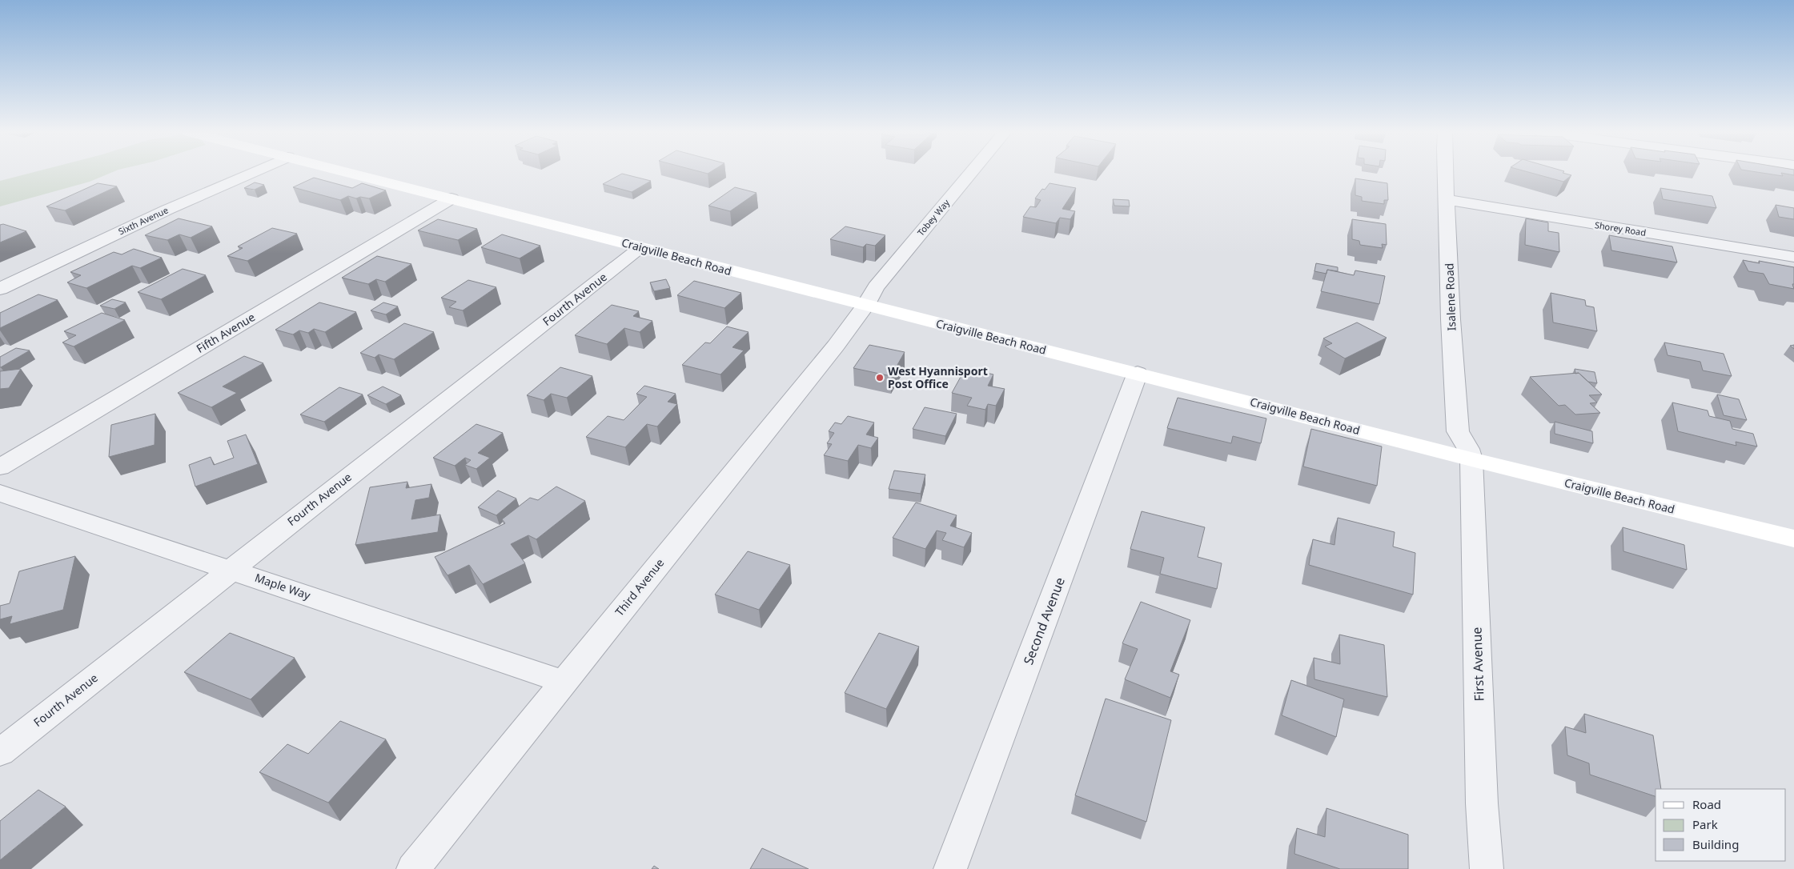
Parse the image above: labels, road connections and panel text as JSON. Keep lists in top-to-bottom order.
{
  "streets": {
    "main road": ["Craigville Beach Road"],
    "street": [
      "Tobey Way",
      "Sixth Avenue",
      "Shorey Road",
      "Isalene Road",
      "Fourth Avenue",
      "Fifth Avenue",
      "Maple Way",
      "Third Avenue",
      "Second Avenue",
      "First Avenue"
    ]
  },
  "crossings": [
    ["Tobey Way", "Craigville Beach Road"],
    ["Tobey Way", "Third Avenue"],
    ["Shorey Road", "Isalene Road"],
    ["Craigville Beach Road", "Isalene Road"],
    ["Craigville Beach Road", "Fourth Avenue"],
    ["Craigville Beach Road", "Fifth Avenue"],
    ["Craigville Beach Road", "Third Avenue"],
    ["Craigville Beach Road", "Second Avenue"],
    ["Craigville Beach Road", "First Avenue"],
    ["Isalene Road", "First Avenue"],
    ["Fourth Avenue", "Maple Way"],
    ["Maple Way", "Third Avenue"]
  ],
  "places": ["West Hyannisport Post Office"],
  "legend": ["Road", "Park", "Building"]
}
